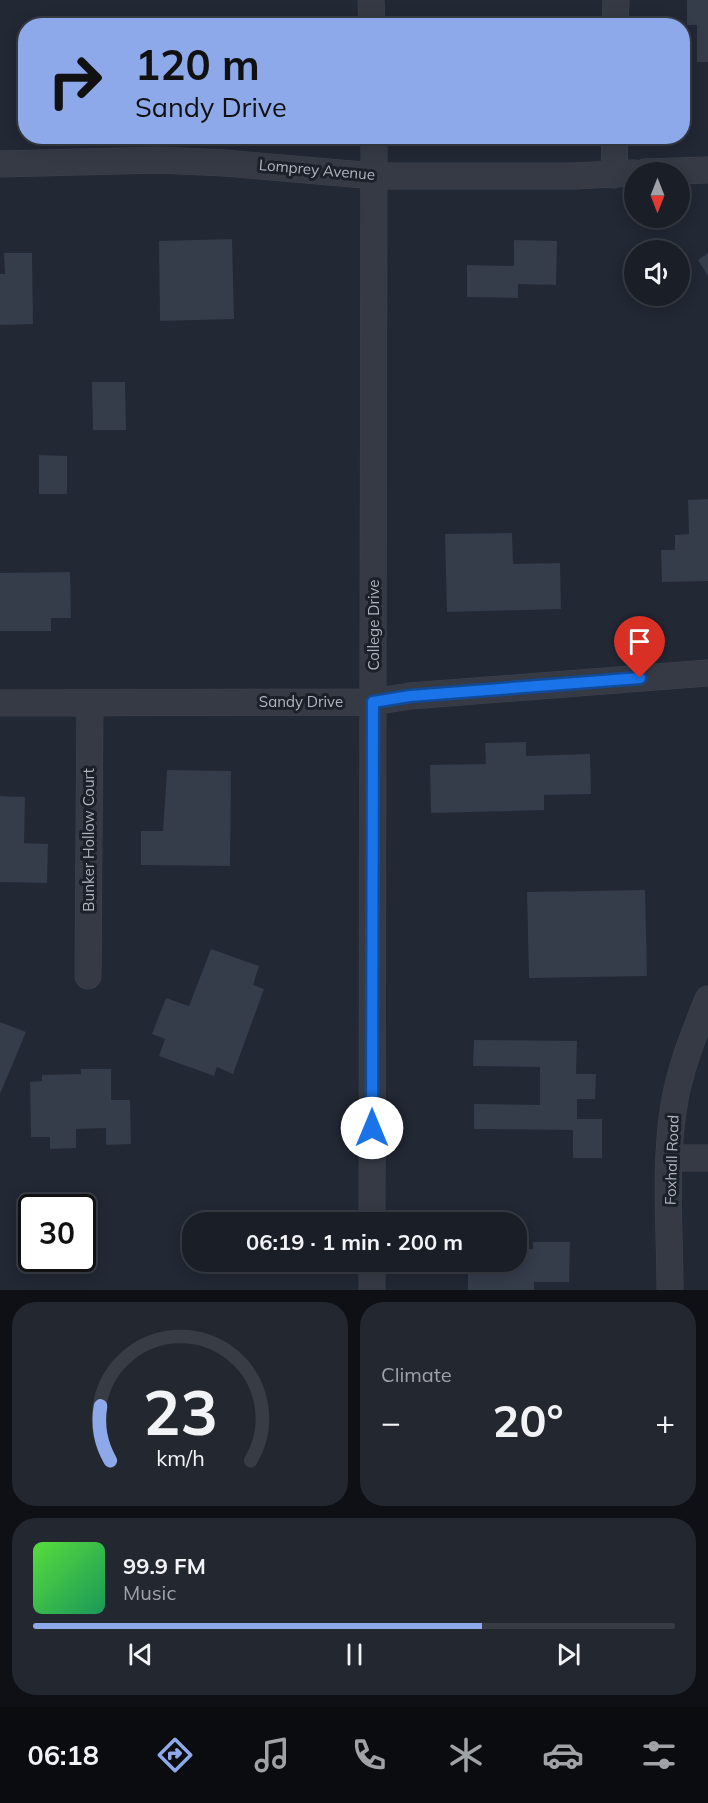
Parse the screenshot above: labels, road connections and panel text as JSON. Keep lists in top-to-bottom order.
{
  "streets": {
    "street": [
      "Lomprey Avenue",
      "College Drive",
      "Sandy Drive",
      "Bunker Hollow Court",
      "Foxhall Road"
    ]
  },
  "crossings": [
    ["Lomprey Avenue", "College Drive"],
    ["College Drive", "Sandy Drive"],
    ["Sandy Drive", "Bunker Hollow Court"]
  ],
  "north": "bottom",
  "page": {
    "turn": ["120 m", "Sandy Drive"],
    "limit": "30",
    "trip": "06:19 · 1 min · 200 m",
    "tile": "Climate",
    "heat": ["−", "20°", "+"],
    "song": ["99.9 FM", "Music"],
    "tabs": "06:18",
    "gauge": ["23", "km/h"]
  }
}
